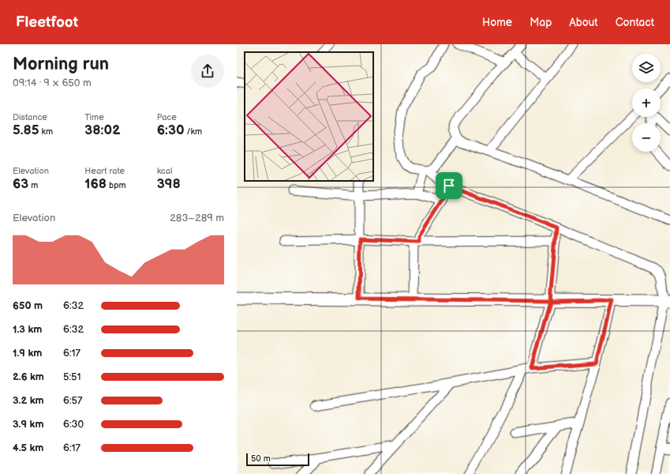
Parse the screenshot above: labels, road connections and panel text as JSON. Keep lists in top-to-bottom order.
{
  "scale_bar": "50 m",
  "page": {
    "header": "Fleetfoot",
    "nav": [
      "Home",
      "Map",
      "About",
      "Contact"
    ],
    "heading": ["Morning run", "09:14 · 9 × 650 m"],
    "map_buttons": ["+", "−"],
    "stats": [
      ["Distance", "5.85 km"],
      ["Time", "38:02"],
      ["Pace", "6:30 /km"],
      ["Elevation", "63 m"],
      ["Heart rate", "168 bpm"],
      ["kcal", "398"]
    ],
    "chart": ["Elevation", "283–289 m"],
    "list": [
      {
        "name": "650 m",
        "note": "6:32"
      },
      {
        "name": "1.3 km",
        "note": "6:32"
      },
      {
        "name": "1.9 km",
        "note": "6:17"
      },
      {
        "name": "2.6 km",
        "note": "5:51"
      },
      {
        "name": "3.2 km",
        "note": "6:57"
      },
      {
        "name": "3.9 km",
        "note": "6:30"
      },
      {
        "name": "4.5 km",
        "note": "6:17"
      }
    ],
    "scale": "50 m"
  }
}
